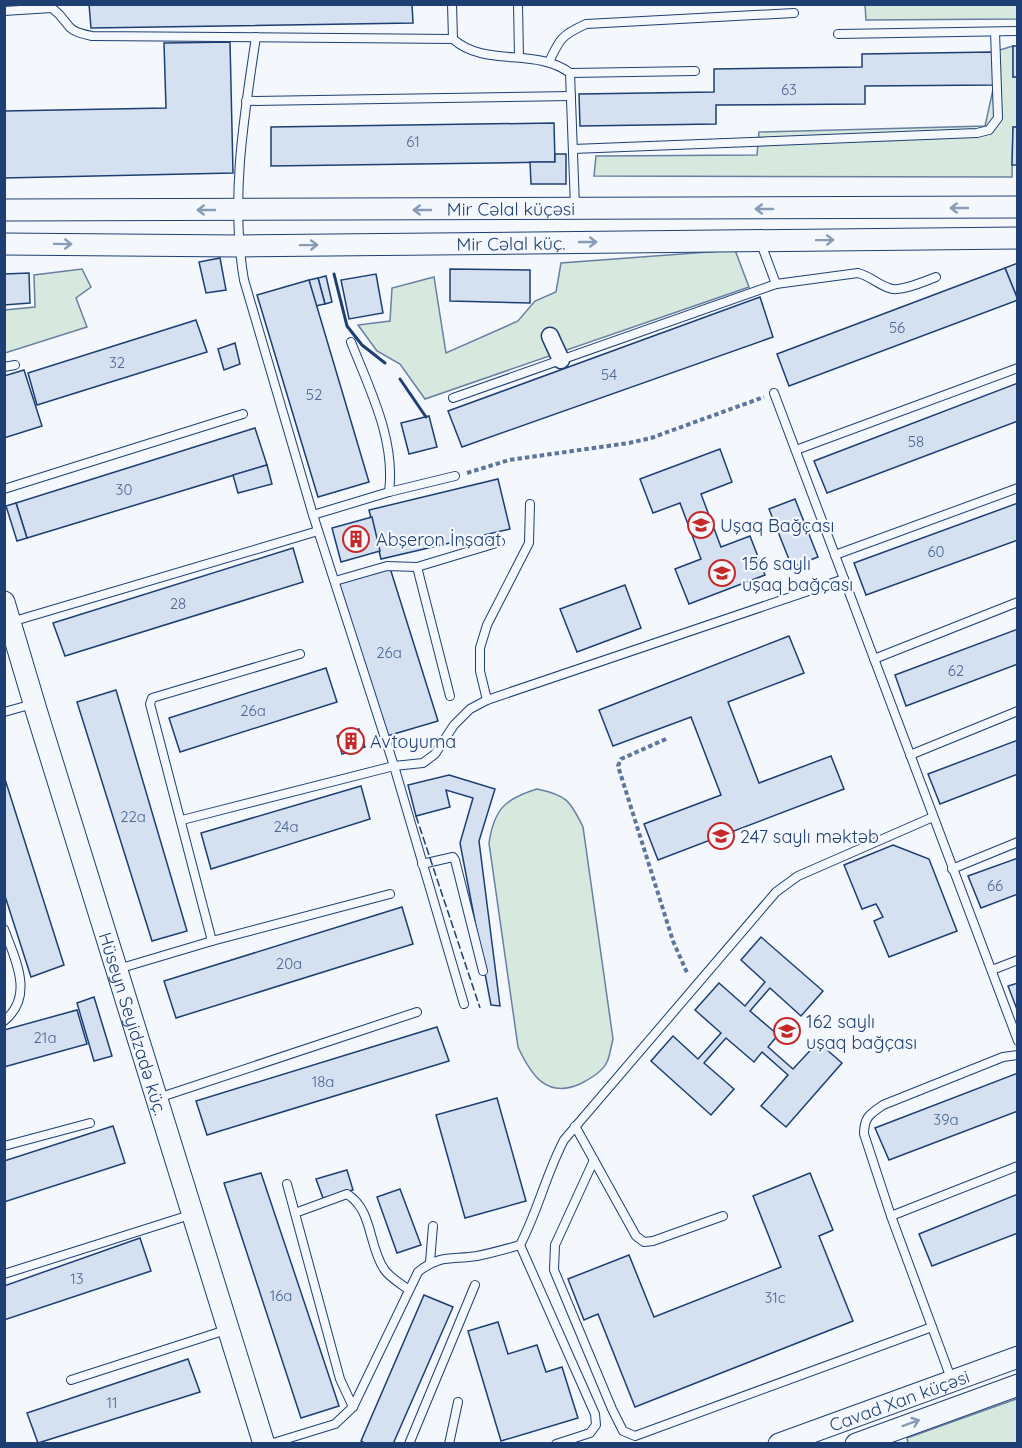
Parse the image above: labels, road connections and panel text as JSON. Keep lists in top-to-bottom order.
{
  "streets": {
    "street": [
      "Mir Cəlal küçəsi",
      "Mir Cəlal küç.",
      "Hüseyn Seyidzadə küç.",
      "Cavad Xan küçəsi"
    ]
  },
  "one_way": ["Mir Cəlal küçəsi", "Mir Cəlal küç."],
  "places": {
    "school or university": [
      "Uşaq Bağçası",
      "156 saylı uşaq bağçası",
      "247 saylı məktəb",
      "162 saylı uşaq bağçası"
    ],
    "building": ["Abşeron İnşaat", "Avtoyuma"]
  },
  "house_numbers": [
    "63",
    "61",
    "56",
    "32",
    "54",
    "52",
    "58",
    "30",
    "60",
    "28",
    "26a",
    "62",
    "26a",
    "22a",
    "24a",
    "66",
    "20a",
    "21a",
    "18a",
    "39a",
    "13",
    "16a",
    "31c",
    "11"
  ]
}
